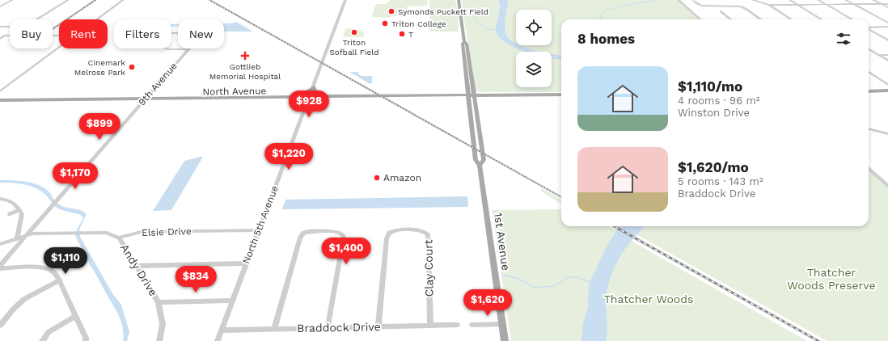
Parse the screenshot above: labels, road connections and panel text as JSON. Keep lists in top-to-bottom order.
{
  "streets": {
    "main road": ["North Avenue", "1st Avenue"],
    "street": [
      "9th Avenue",
      "North 5th Avenue",
      "Elsie Drive",
      "Clay Court",
      "Andy Drive",
      "Braddock Drive"
    ]
  },
  "crossings": [
    ["9th Avenue", "North Avenue"],
    ["North Avenue", "North 5th Avenue"],
    ["North Avenue", "1st Avenue"],
    ["North 5th Avenue", "Elsie Drive"],
    ["North 5th Avenue", "Braddock Drive"],
    ["Elsie Drive", "Andy Drive"],
    ["Clay Court", "Braddock Drive"]
  ],
  "parks": ["Thatcher Woods Preserve", "Thatcher Woods"],
  "places": {
    "other": [
      "Symonds Puckett Field",
      "Triton College",
      "Triton Sofball Field",
      "T",
      "Cinemark Melrose Park",
      "Amazon"
    ],
    "health": ["Gottlieb Memorial Hospital"]
  },
  "page": {
    "chip": [
      "Buy",
      "Rent",
      "Filters",
      "New"
    ],
    "heading": "8 homes",
    "list": [
      {
        "name": "$1,110/mo",
        "note": "4 rooms · 96 m² · Winston Drive"
      },
      {
        "name": "$1,620/mo",
        "note": "5 rooms · 143 m² · Braddock Drive"
      }
    ],
    "price": [
      "$928",
      "$899",
      "$1,220",
      "$1,170",
      "$1,400",
      "$1,110",
      "$834",
      "$1,620"
    ]
  }
}
